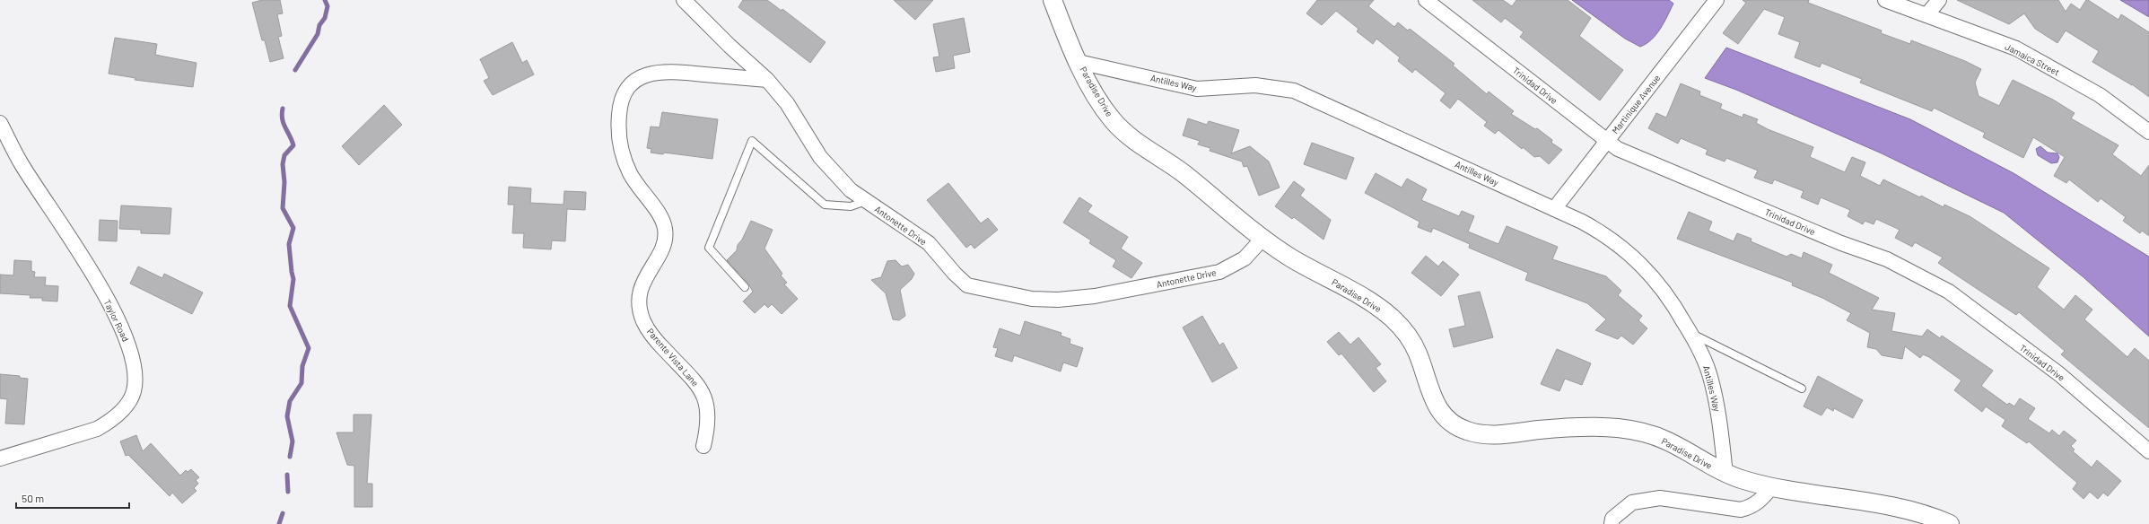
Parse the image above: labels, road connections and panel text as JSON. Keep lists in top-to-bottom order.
{
  "streets": {
    "street": [
      "Jamaica Street",
      "Antilles Way",
      "Trinidad Drive",
      "Paradise Drive",
      "Martinique Avenue",
      "Antonette Drive",
      "Taylor Road",
      "Parente Vista Lane"
    ]
  },
  "crossings": [
    ["Antilles Way", "Paradise Drive"],
    ["Antilles Way", "Martinique Avenue"],
    ["Trinidad Drive", "Martinique Avenue"],
    ["Paradise Drive", "Antonette Drive"],
    ["Antonette Drive", "Parente Vista Lane"]
  ],
  "scale_bar": "50 m"
}
